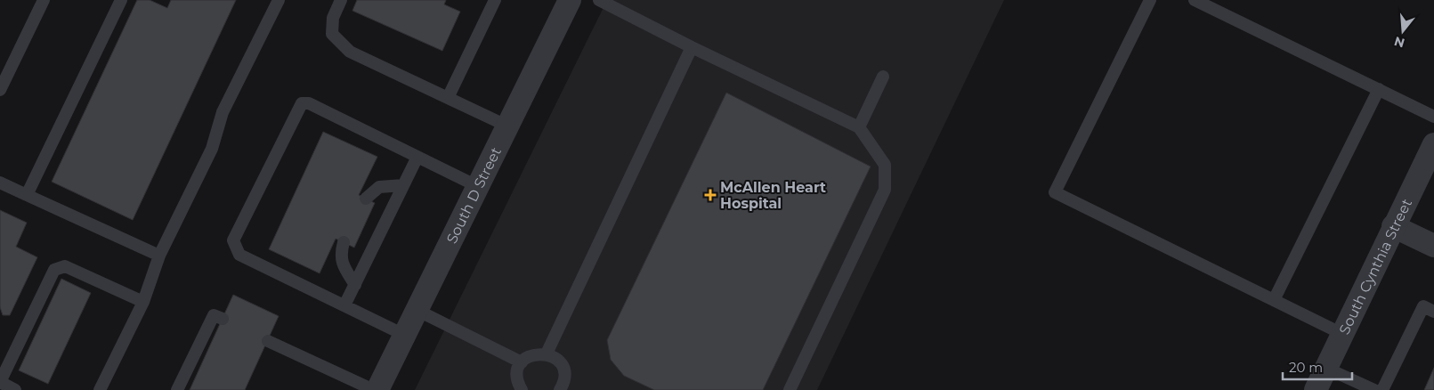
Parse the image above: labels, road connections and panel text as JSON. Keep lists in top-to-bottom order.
{
  "streets": {
    "street": ["South D Street", "South Cynthia Street"]
  },
  "places": {
    "health": ["McAllen Heart Hospital"]
  },
  "scale_bar": "20 m",
  "north": "bottom"
}
